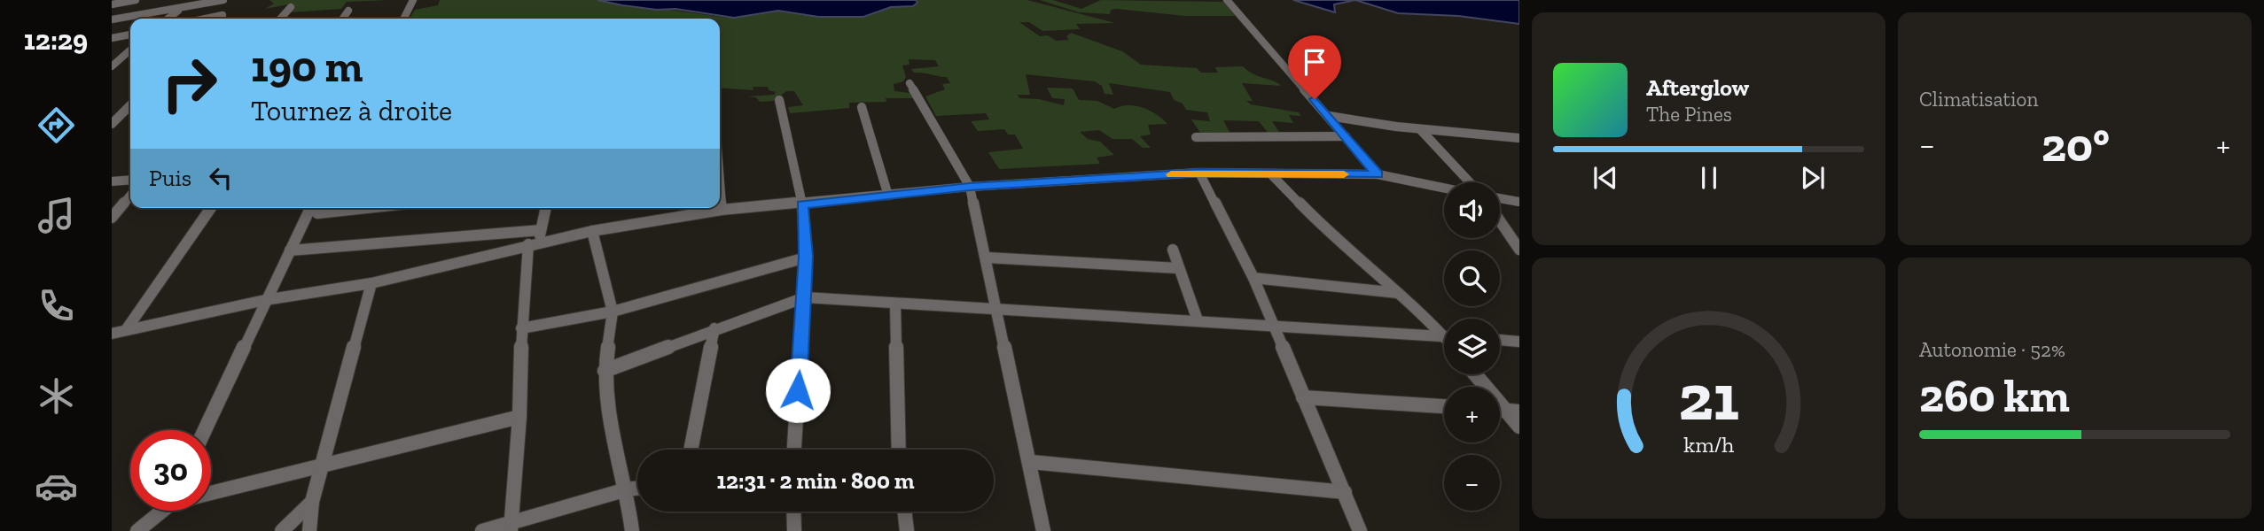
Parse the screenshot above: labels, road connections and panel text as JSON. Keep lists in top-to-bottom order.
{
  "page": {
    "tabs": "12:29",
    "tile": [
      "Climatisation",
      ["Autonomie · 52%", "260 km"]
    ],
    "turn": ["190 m", "Tournez à droite"],
    "song": ["Afterglow", "The Pines"],
    "heat": ["−", "20°", "+"],
    "then": "Puis",
    "map_buttons": ["+", "−"],
    "limit": "30",
    "trip": "12:31 · 2 min · 800 m",
    "gauge": ["21", "km/h"]
  }
}
